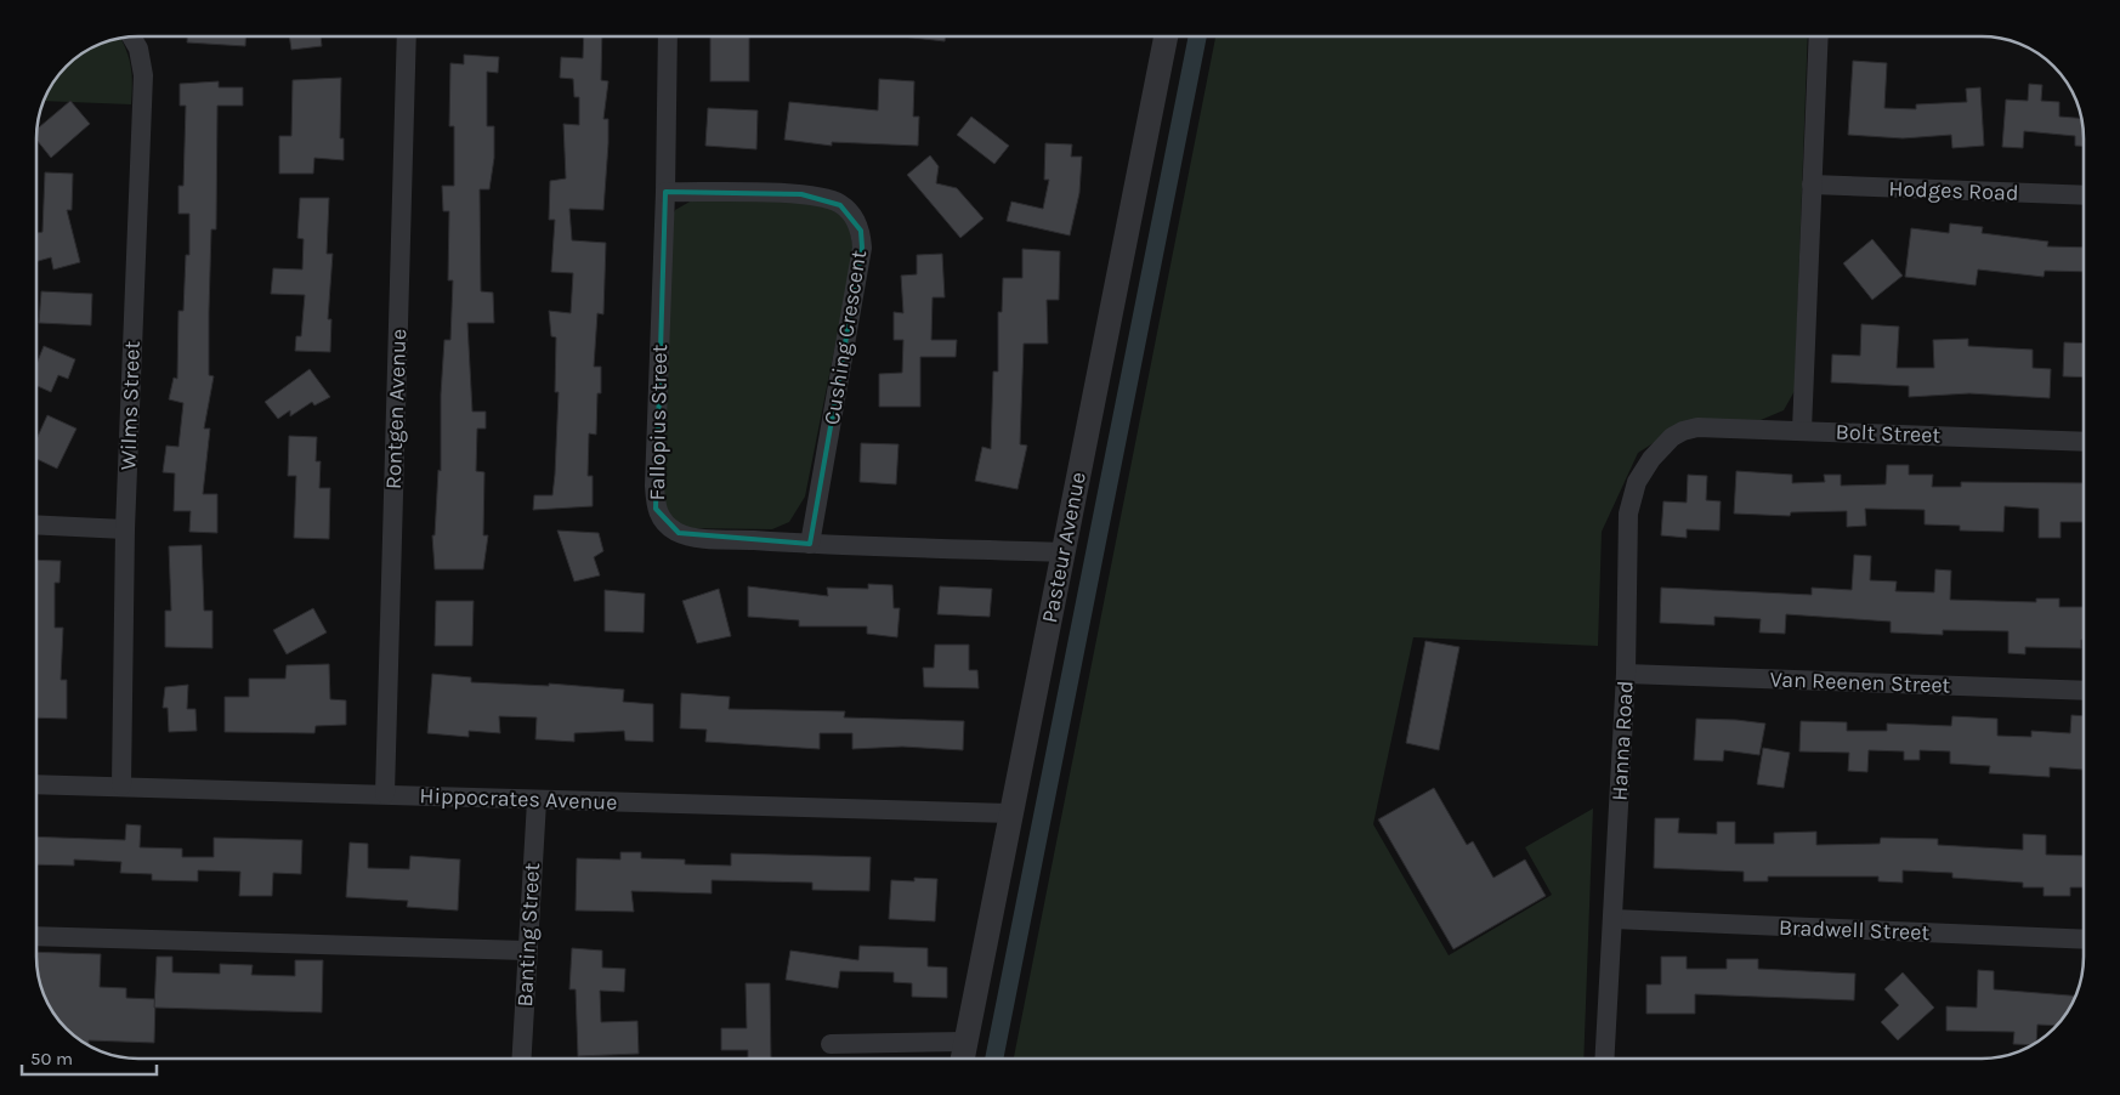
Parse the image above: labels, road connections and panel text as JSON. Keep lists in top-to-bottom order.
{
  "streets": {
    "street": [
      "Hodges Road",
      "Cushing Crescent",
      "Wilms Street",
      "Rontgen Avenue",
      "Fallopius Street",
      "Bolt Street",
      "Pasteur Avenue",
      "Van Reenen Street",
      "Hanna Road",
      "Hippocrates Avenue",
      "Bradwell Street",
      "Banting Street"
    ]
  },
  "crossings": [
    ["Cushing Crescent", "Fallopius Street"],
    ["Wilms Street", "Hippocrates Avenue"],
    ["Rontgen Avenue", "Hippocrates Avenue"],
    ["Fallopius Street", "Pasteur Avenue"],
    ["Bolt Street", "Hanna Road"],
    ["Pasteur Avenue", "Hippocrates Avenue"],
    ["Van Reenen Street", "Hanna Road"],
    ["Hanna Road", "Bradwell Street"],
    ["Hippocrates Avenue", "Banting Street"]
  ],
  "scale_bar": "50 m"
}
